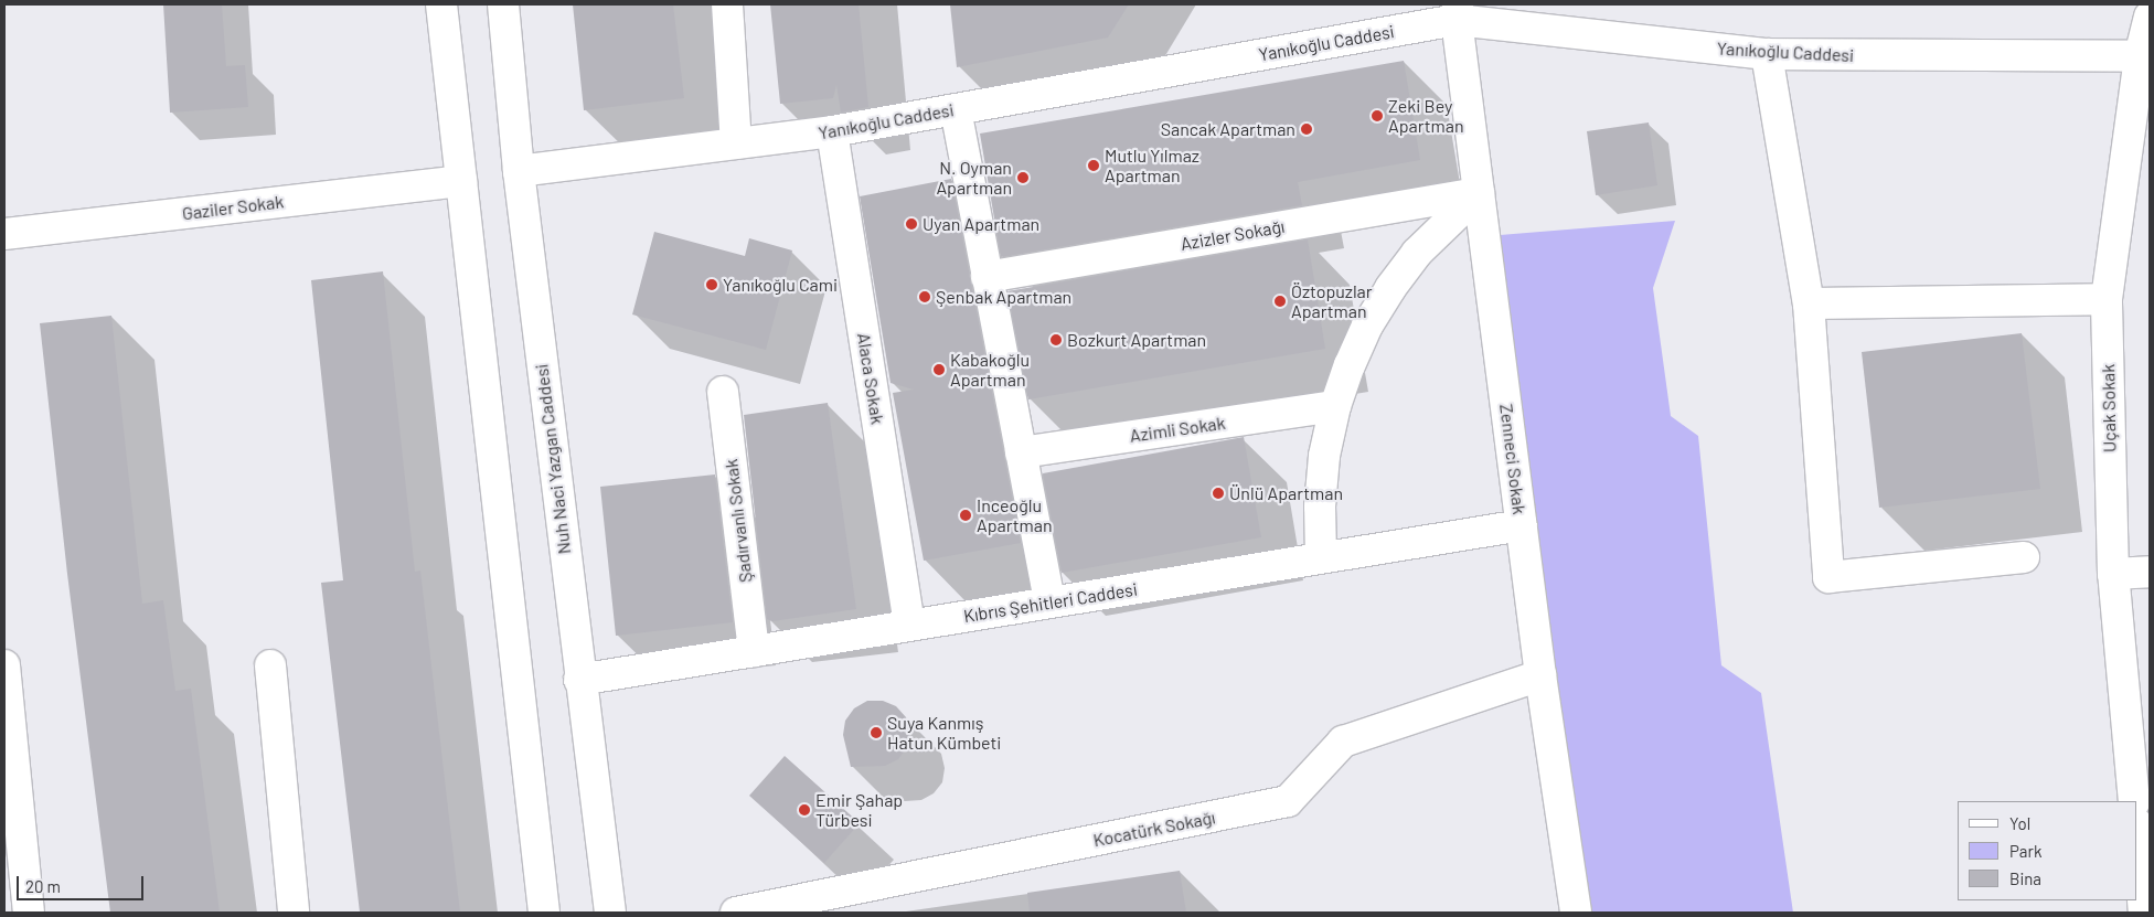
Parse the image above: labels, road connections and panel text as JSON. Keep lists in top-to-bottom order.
{
  "streets": {
    "street": [
      "Yanıkoğlu Caddesi",
      "Gaziler Sokak",
      "Azizler Sokağı",
      "Alaca Sokak",
      "Uçak Sokak",
      "Azimli Sokak",
      "Nuh Naci Yazgan Caddesi",
      "Zenneci Sokak",
      "Şadırvanlı Sokak",
      "Kıbrıs Şehitleri Caddesi",
      "Kocatürk Sokağı"
    ]
  },
  "crossings": [
    ["Yanıkoğlu Caddesi", "Alaca Sokak"],
    ["Yanıkoğlu Caddesi", "Uçak Sokak"],
    ["Yanıkoğlu Caddesi", "Nuh Naci Yazgan Caddesi"],
    ["Yanıkoğlu Caddesi", "Zenneci Sokak"],
    ["Azizler Sokağı", "Zenneci Sokak"],
    ["Alaca Sokak", "Kıbrıs Şehitleri Caddesi"],
    ["Nuh Naci Yazgan Caddesi", "Kıbrıs Şehitleri Caddesi"],
    ["Zenneci Sokak", "Kıbrıs Şehitleri Caddesi"],
    ["Zenneci Sokak", "Kocatürk Sokağı"],
    ["Şadırvanlı Sokak", "Kıbrıs Şehitleri Caddesi"]
  ],
  "places": [
    "Zeki Bey Apartman",
    "Sancak Apartman",
    "Mutlu Yılmaz Apartman",
    "N. Oyman Apartman",
    "Uyan Apartman",
    "Yanıkoğlu Cami",
    "Şenbak Apartman",
    "Öztopuzlar Apartman",
    "Bozkurt Apartman",
    "Kabakoğlu Apartman",
    "Ünlü Apartman",
    "Inceoğlu Apartman",
    "Suya Kanmış Hatun Kümbeti",
    "Emir Şahap Türbesi"
  ],
  "legend": ["Yol", "Park", "Bina"],
  "scale_bar": "20 m"
}
